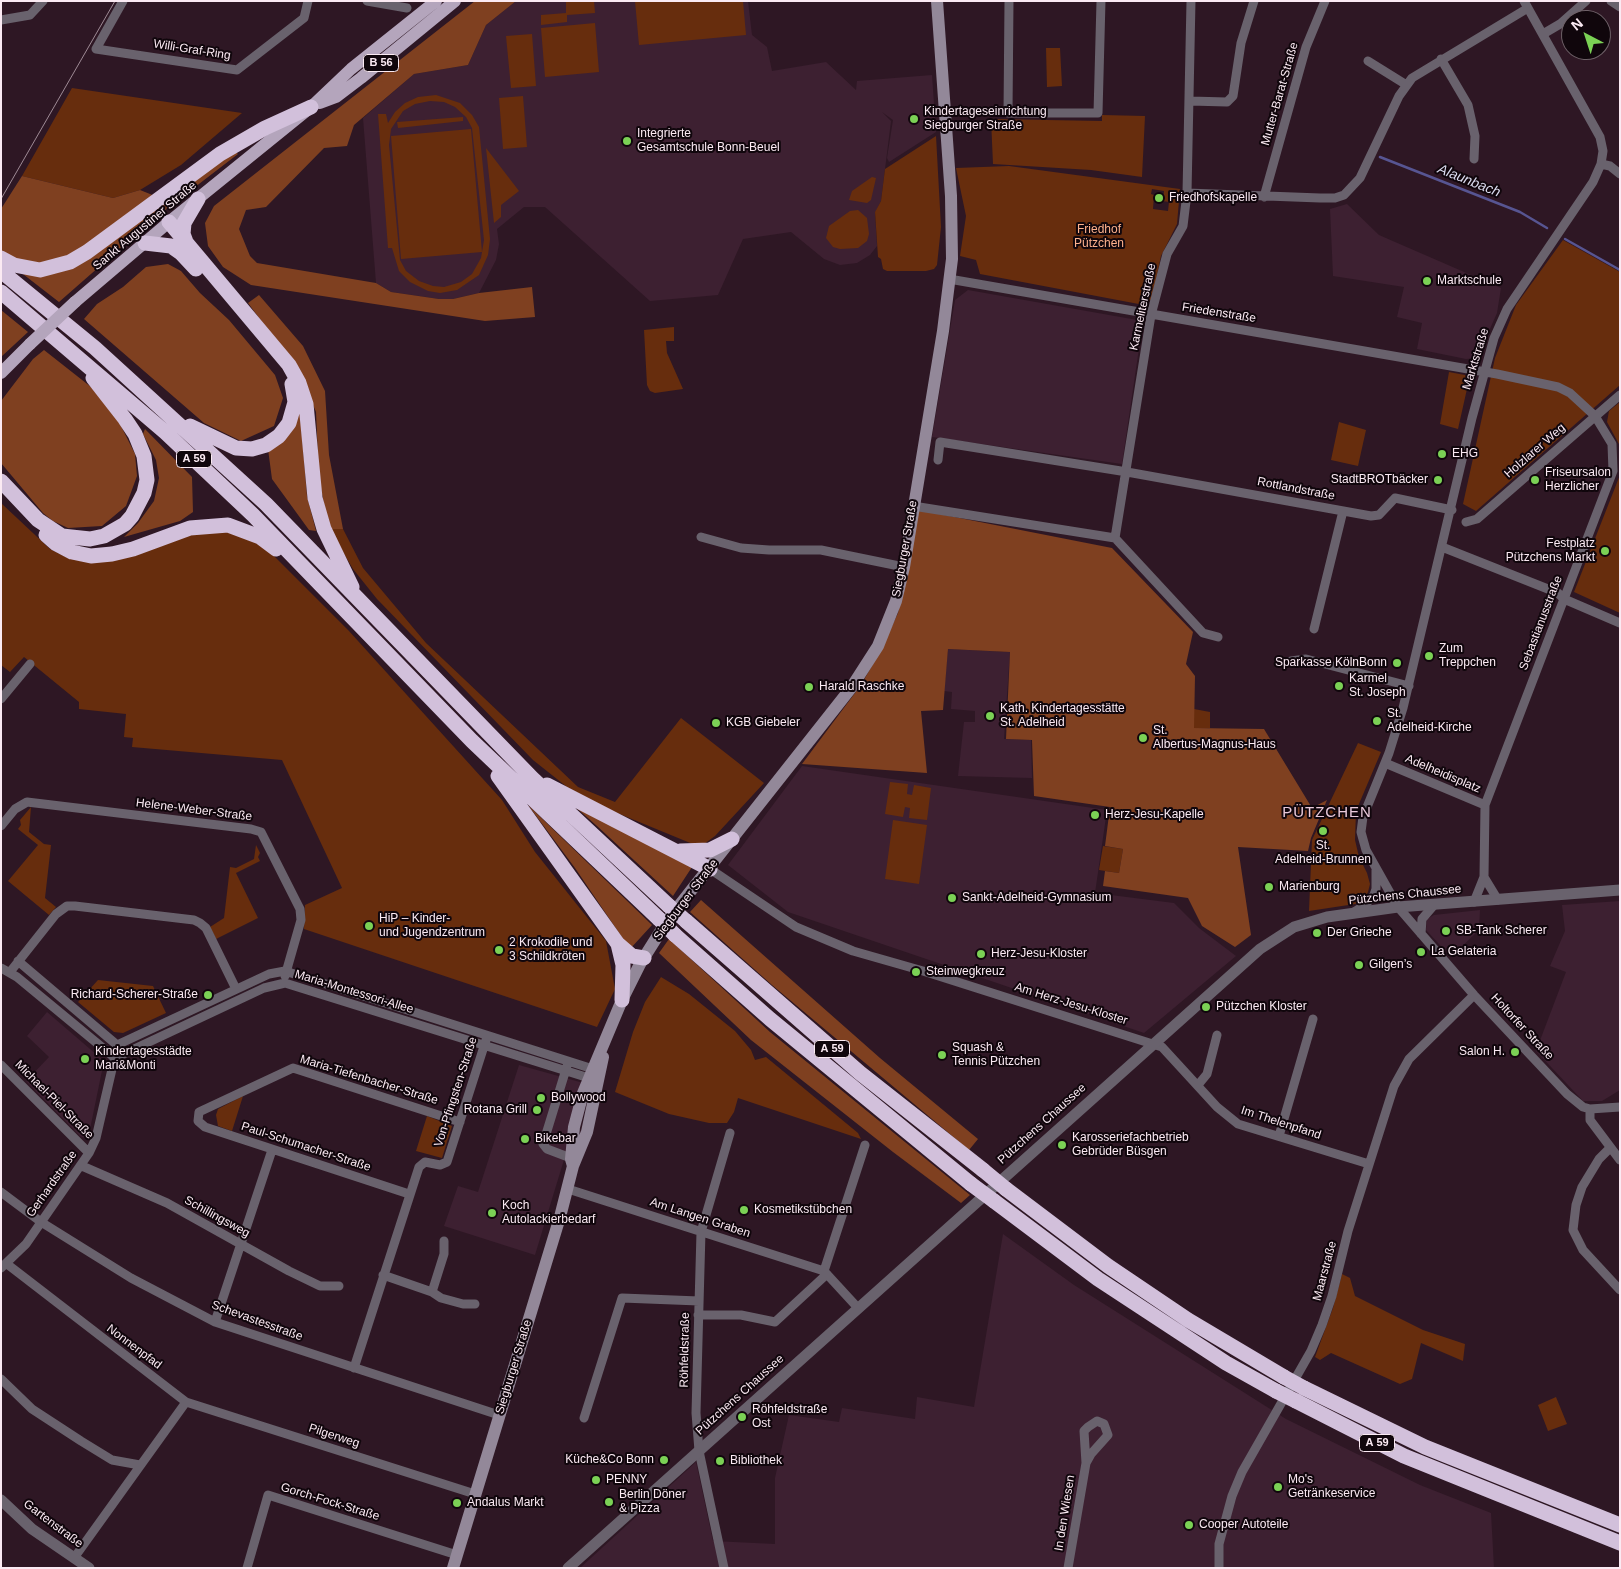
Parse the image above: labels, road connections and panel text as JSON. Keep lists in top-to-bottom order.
{
  "streets": {
    "highway": ["A 59"],
    "main road": ["B 56", "Sankt Augustiner Straße", "Siegburger Straße"],
    "street": [
      "Willi-Graf-Ring",
      "Mutter-Barat-Straße",
      "Karmeliterstraße",
      "Friedenstraße",
      "Marktstraße",
      "Holzlarer Weg",
      "Rottlandstraße",
      "Sebastianusstraße",
      "Adelheidisplatz",
      "Helene-Weber-Straße",
      "Pützchens Chaussee",
      "Maria-Montessori-Allee",
      "Am Herz-Jesu-Kloster",
      "Holtorfer Straße",
      "Maria-Tiefenbacher-Straße",
      "Von-Pfingsten-Straße",
      "Michael-Piel-Straße",
      "Im Thelenpfand",
      "Paul-Schumacher-Straße",
      "Gerhardstraße",
      "Schillingsweg",
      "Am Langen Graben",
      "Maarstraße",
      "Schevastesstraße",
      "Nonnenpfad",
      "Röhfeldstraße",
      "Pilgerweg",
      "Gorch-Fock-Straße",
      "In den Wiesen",
      "Gartenstraße"
    ]
  },
  "crossings": [
    ["Karmeliterstraße", "Friedenstraße"],
    ["Karmeliterstraße", "Rottlandstraße"],
    ["Friedenstraße", "Marktstraße"],
    ["Friedenstraße", "Siegburger Straße"],
    ["Friedenstraße", "Sebastianusstraße"],
    ["Marktstraße", "Rottlandstraße"],
    ["Marktstraße", "Sebastianusstraße"],
    ["Marktstraße", "Adelheidisplatz"],
    ["Marktstraße", "Pützchens Chaussee"],
    ["Marktstraße", "Holtorfer Straße"],
    ["Holzlarer Weg", "Sebastianusstraße"],
    ["Siegburger Straße", "Maria-Montessori-Allee"],
    ["Siegburger Straße", "Am Herz-Jesu-Kloster"],
    ["Siegburger Straße", "Am Langen Graben"],
    ["Siegburger Straße", "Schevastesstraße"],
    ["Siegburger Straße", "Pilgerweg"],
    ["Siegburger Straße", "Gorch-Fock-Straße"],
    ["Sebastianusstraße", "Adelheidisplatz"],
    ["Sebastianusstraße", "Pützchens Chaussee"],
    ["Sebastianusstraße", "Holtorfer Straße"],
    ["Adelheidisplatz", "Pützchens Chaussee"],
    ["Adelheidisplatz", "Holtorfer Straße"],
    ["Helene-Weber-Straße", "Maria-Montessori-Allee"],
    ["Pützchens Chaussee", "Am Herz-Jesu-Kloster"],
    ["Pützchens Chaussee", "Holtorfer Straße"],
    ["Pützchens Chaussee", "Im Thelenpfand"],
    ["Pützchens Chaussee", "Röhfeldstraße"],
    ["Maria-Montessori-Allee", "Von-Pfingsten-Straße"],
    ["Maria-Montessori-Allee", "Gerhardstraße"],
    ["Am Herz-Jesu-Kloster", "Im Thelenpfand"],
    ["Holtorfer Straße", "Maarstraße"],
    ["Maria-Tiefenbacher-Straße", "Von-Pfingsten-Straße"],
    ["Maria-Tiefenbacher-Straße", "Paul-Schumacher-Straße"],
    ["Von-Pfingsten-Straße", "Paul-Schumacher-Straße"],
    ["Von-Pfingsten-Straße", "Schevastesstraße"],
    ["Michael-Piel-Straße", "Gerhardstraße"],
    ["Im Thelenpfand", "Maarstraße"],
    ["Gerhardstraße", "Schillingsweg"],
    ["Gerhardstraße", "Schevastesstraße"],
    ["Gerhardstraße", "Nonnenpfad"],
    ["Am Langen Graben", "Röhfeldstraße"],
    ["Nonnenpfad", "Pilgerweg"]
  ],
  "districts": ["PÜTZCHEN"],
  "water": ["Alaunbach"],
  "parks": ["Friedhof Pützchen"],
  "places": [
    "Kindertageseinrichtung Siegburger Straße",
    "Integrierte Gesamtschule Bonn-Beuel",
    "Friedhofskapelle",
    "Marktschule",
    "EHG",
    "StadtBROTbäcker",
    "Friseursalon Herzlicher",
    "Festplatz Pützchens Markt",
    "Zum Treppchen",
    "Sparkasse KölnBonn",
    "Karmel St. Joseph",
    "Harald Raschke",
    "Kath. Kindertagesstätte St. Adelheid",
    "St. Adelheid-Kirche",
    "KGB Giebeler",
    "St. Albertus-Magnus-Haus",
    "Herz-Jesu-Kapelle",
    "St. Adelheid-Brunnen",
    "Marienburg",
    "Sankt-Adelheid-Gymnasium",
    "HiP – Kinder- und Jugendzentrum",
    "SB-Tank Scherer",
    "Der Grieche",
    "2 Krokodile und 3 Schildkröten",
    "La Gelateria",
    "Herz-Jesu-Kloster",
    "Gilgen’s",
    "Steinwegkreuz",
    "Richard-Scherer-Straße",
    "Pützchen Kloster",
    "Salon H.",
    "Squash & Tennis Pützchen",
    "Kindertagesstädte Mari&Monti",
    "Bollywood",
    "Rotana Grill",
    "Bikebar",
    "Karosseriefachbetrieb Gebrüder Büsgen",
    "Kosmetikstübchen",
    "Koch Autolackierbedarf",
    "Röhfeldstraße Ost",
    "Küche&Co Bonn",
    "Bibliothek",
    "PENNY",
    "Mo's Getränkeservice",
    "Berlin Döner & Pizza",
    "Andalus Markt",
    "Cooper Autoteile"
  ],
  "north": "top left"
}
